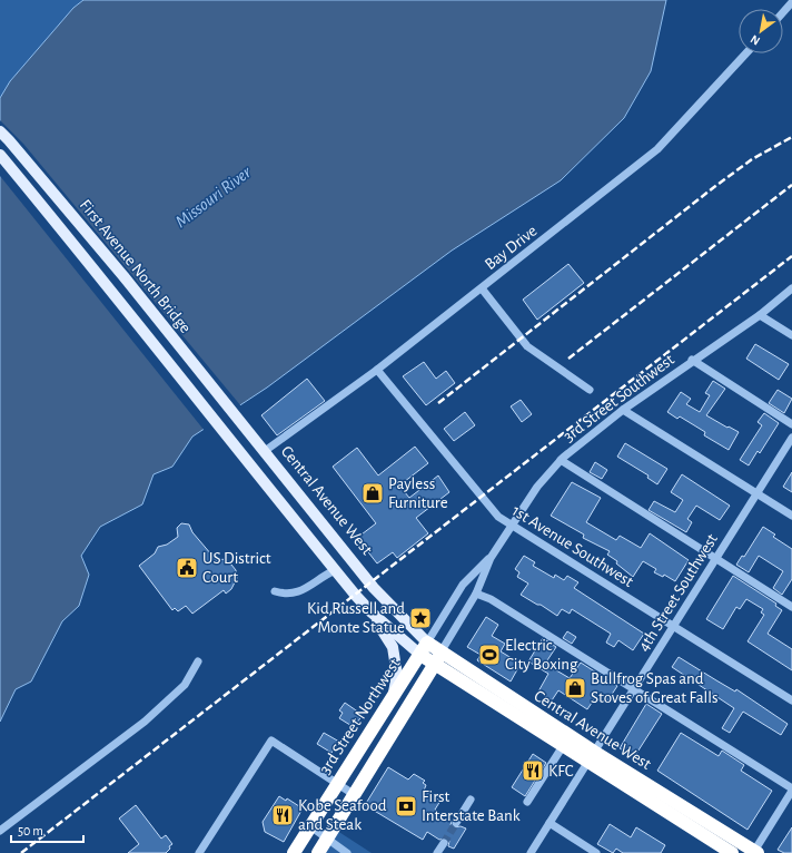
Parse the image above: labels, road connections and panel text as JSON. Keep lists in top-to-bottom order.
{
  "streets": {
    "highway": ["Central Avenue West", "3rd Street Northwest"],
    "main road": ["First Avenue North Bridge"],
    "street": [
      "Bay Drive",
      "3rd Street Southwest",
      "1st Avenue Southwest",
      "4th Street Southwest"
    ]
  },
  "crossings": [
    ["Bay Drive", "Central Avenue West"],
    ["Bay Drive", "1st Avenue Southwest"],
    ["First Avenue North Bridge", "Central Avenue West"],
    ["3rd Street Southwest", "Central Avenue West"],
    ["3rd Street Southwest", "1st Avenue Southwest"],
    ["3rd Street Southwest", "3rd Street Northwest"],
    ["Central Avenue West", "4th Street Southwest"],
    ["Central Avenue West", "3rd Street Northwest"],
    ["1st Avenue Southwest", "4th Street Southwest"]
  ],
  "water": ["Missouri River"],
  "places": {
    "shop": ["Payless Furniture", "Bullfrog Spas and Stoves of Great Falls"],
    "public building": ["US District Court"],
    "place": ["Kid Russell and Monte Statue"],
    "sports": ["Electric City Boxing"],
    "restaurant": ["KFC", "Kobe Seafood and Steak"],
    "bank": ["First Interstate Bank"]
  },
  "scale_bar": "50 m",
  "north": "bottom left"
}
